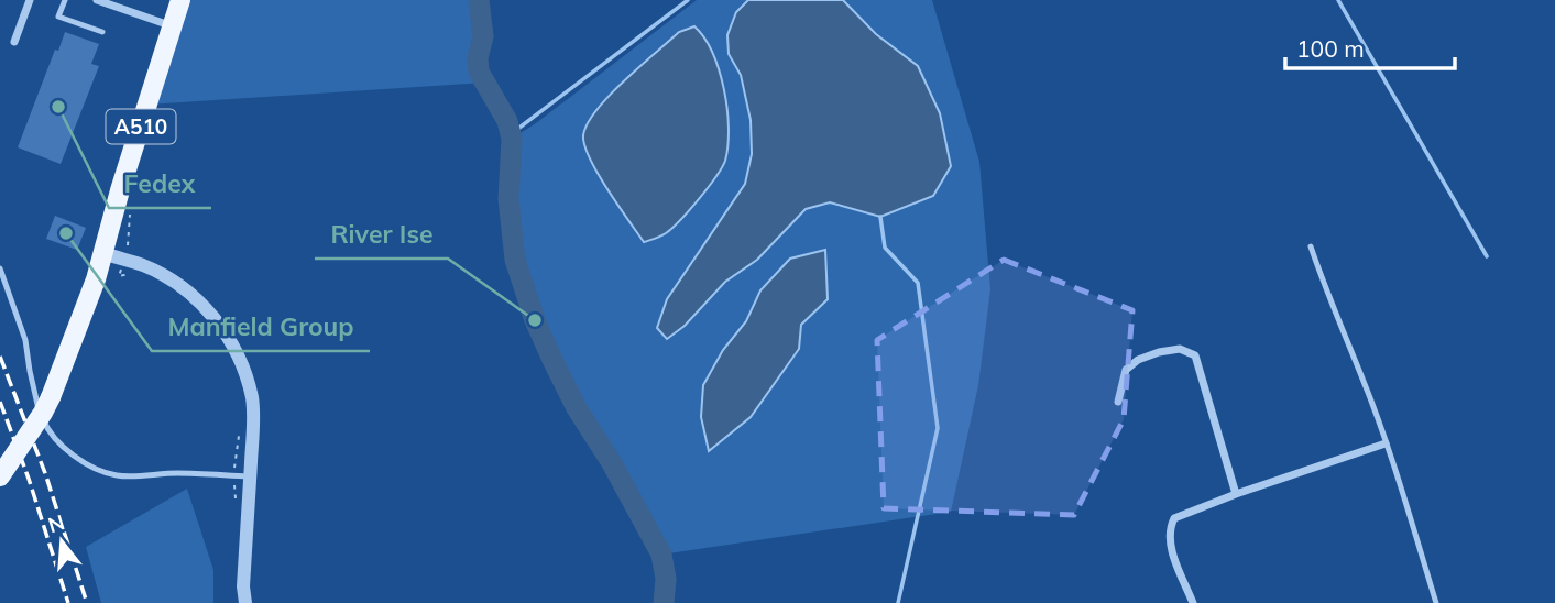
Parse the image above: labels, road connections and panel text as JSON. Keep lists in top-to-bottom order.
{
  "streets": {
    "main road": ["A510"]
  },
  "places": ["Fedex", "Manfield Group", "River Ise"],
  "scale_bar": "100 m",
  "north": "top"
}
